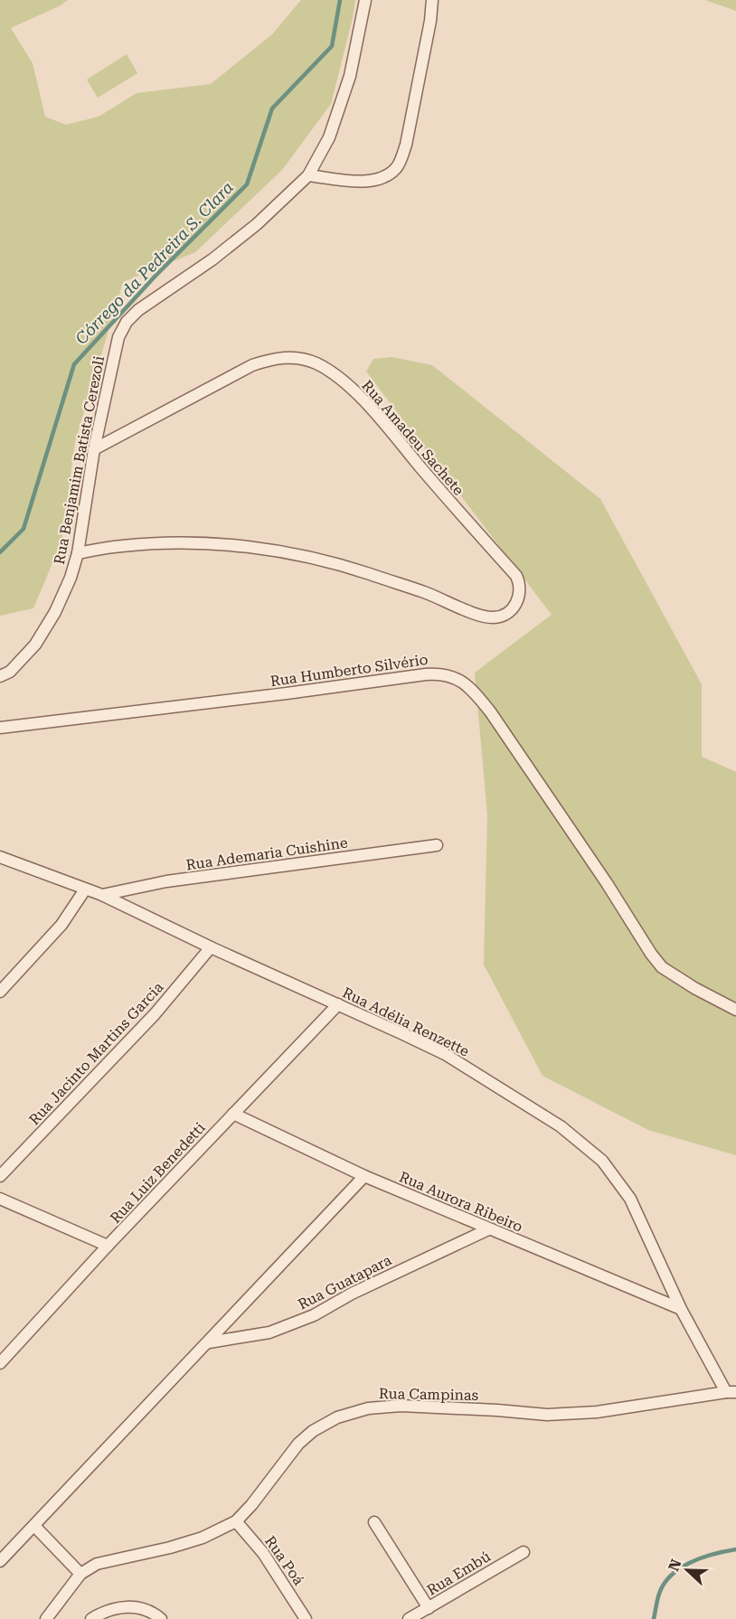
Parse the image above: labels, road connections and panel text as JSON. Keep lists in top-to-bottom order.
{
  "streets": {
    "street": [
      "Rua Amadeu Sachete",
      "Rua Benjamim Batista Cerezoli",
      "Rua Humberto Silvério",
      "Rua Ademaria Cuishine",
      "Rua Adélia Renzette",
      "Rua Jacinto Martins Garcia",
      "Rua Luiz Benedetti",
      "Rua Aurora Ribeiro",
      "Rua Guatapara",
      "Rua Campinas",
      "Rua Poá",
      "Rua Embú"
    ]
  },
  "crossings": [
    ["Rua Amadeu Sachete", "Rua Benjamim Batista Cerezoli"],
    ["Rua Ademaria Cuishine", "Rua Adélia Renzette"],
    ["Rua Adélia Renzette", "Rua Jacinto Martins Garcia"],
    ["Rua Adélia Renzette", "Rua Luiz Benedetti"],
    ["Rua Adélia Renzette", "Rua Aurora Ribeiro"],
    ["Rua Adélia Renzette", "Rua Campinas"],
    ["Rua Luiz Benedetti", "Rua Aurora Ribeiro"],
    ["Rua Aurora Ribeiro", "Rua Guatapara"],
    ["Rua Campinas", "Rua Poá"]
  ],
  "water": ["Córrego da Pedreira S. Clara"],
  "north": "left"
}
